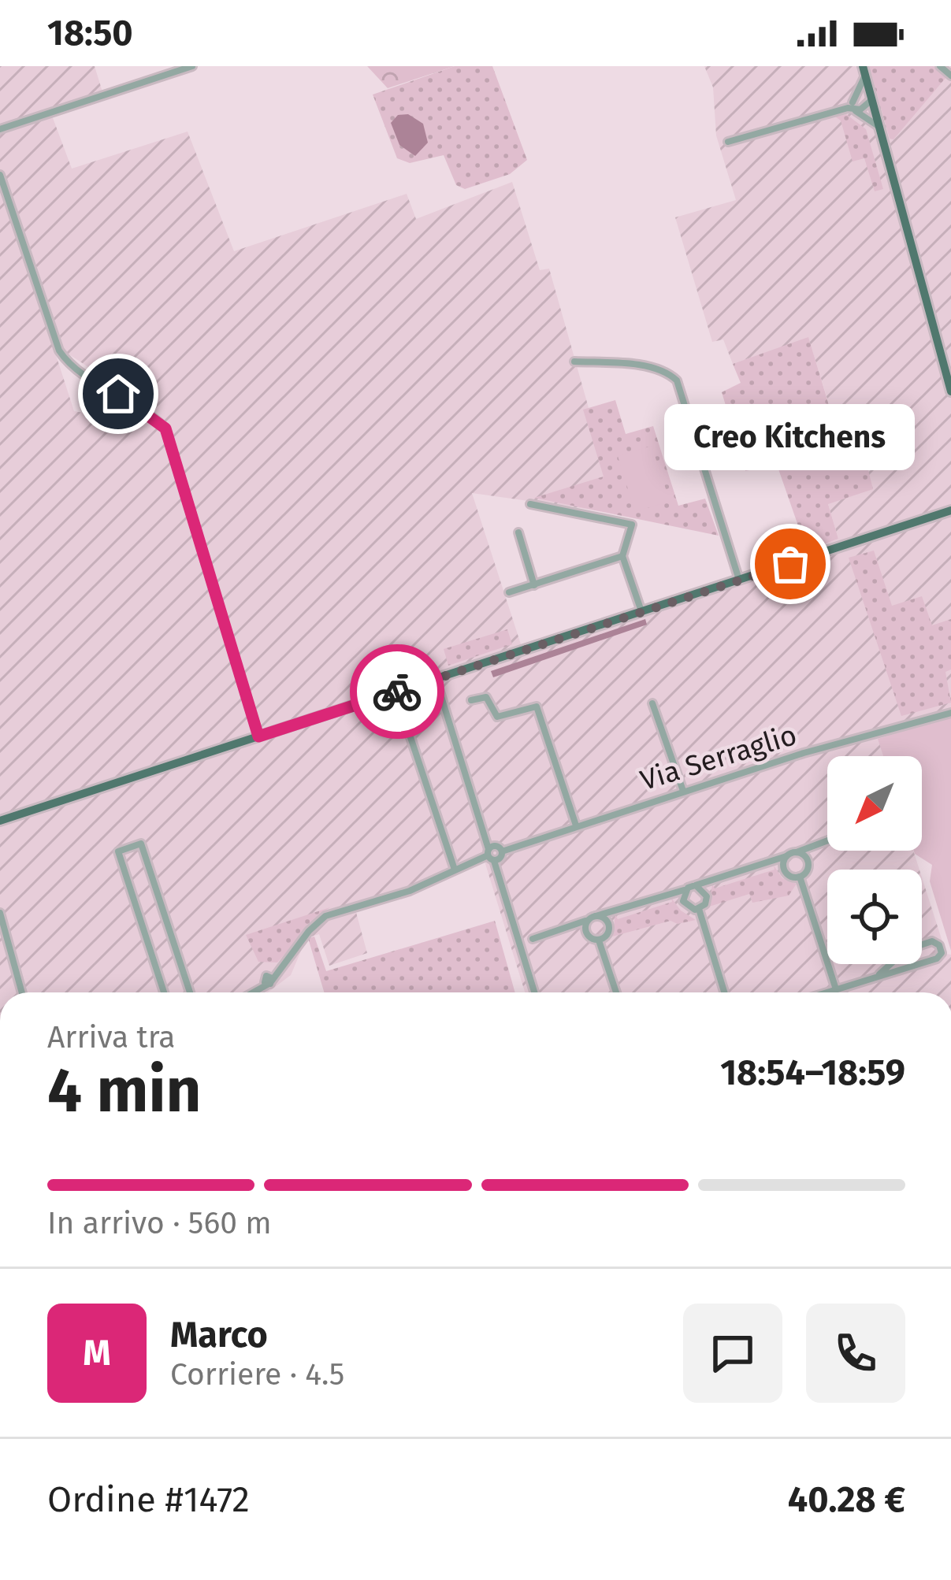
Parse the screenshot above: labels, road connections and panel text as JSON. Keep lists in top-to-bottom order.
{
  "streets": {
    "street": ["Via Serraglio"]
  },
  "places": ["Creo Kitchens"],
  "north": "bottom left",
  "page": {
    "status": "18:50",
    "bubble": "Creo Kitchens",
    "heading": ["4 min", "Arriva tra", "18:54–18:59"],
    "panel": [
      "Marco",
      "Corriere · 4.5",
      "Ordine #1472",
      "40.28 €"
    ],
    "bar": "In arrivo · 560 m",
    "round": "M"
  }
}
